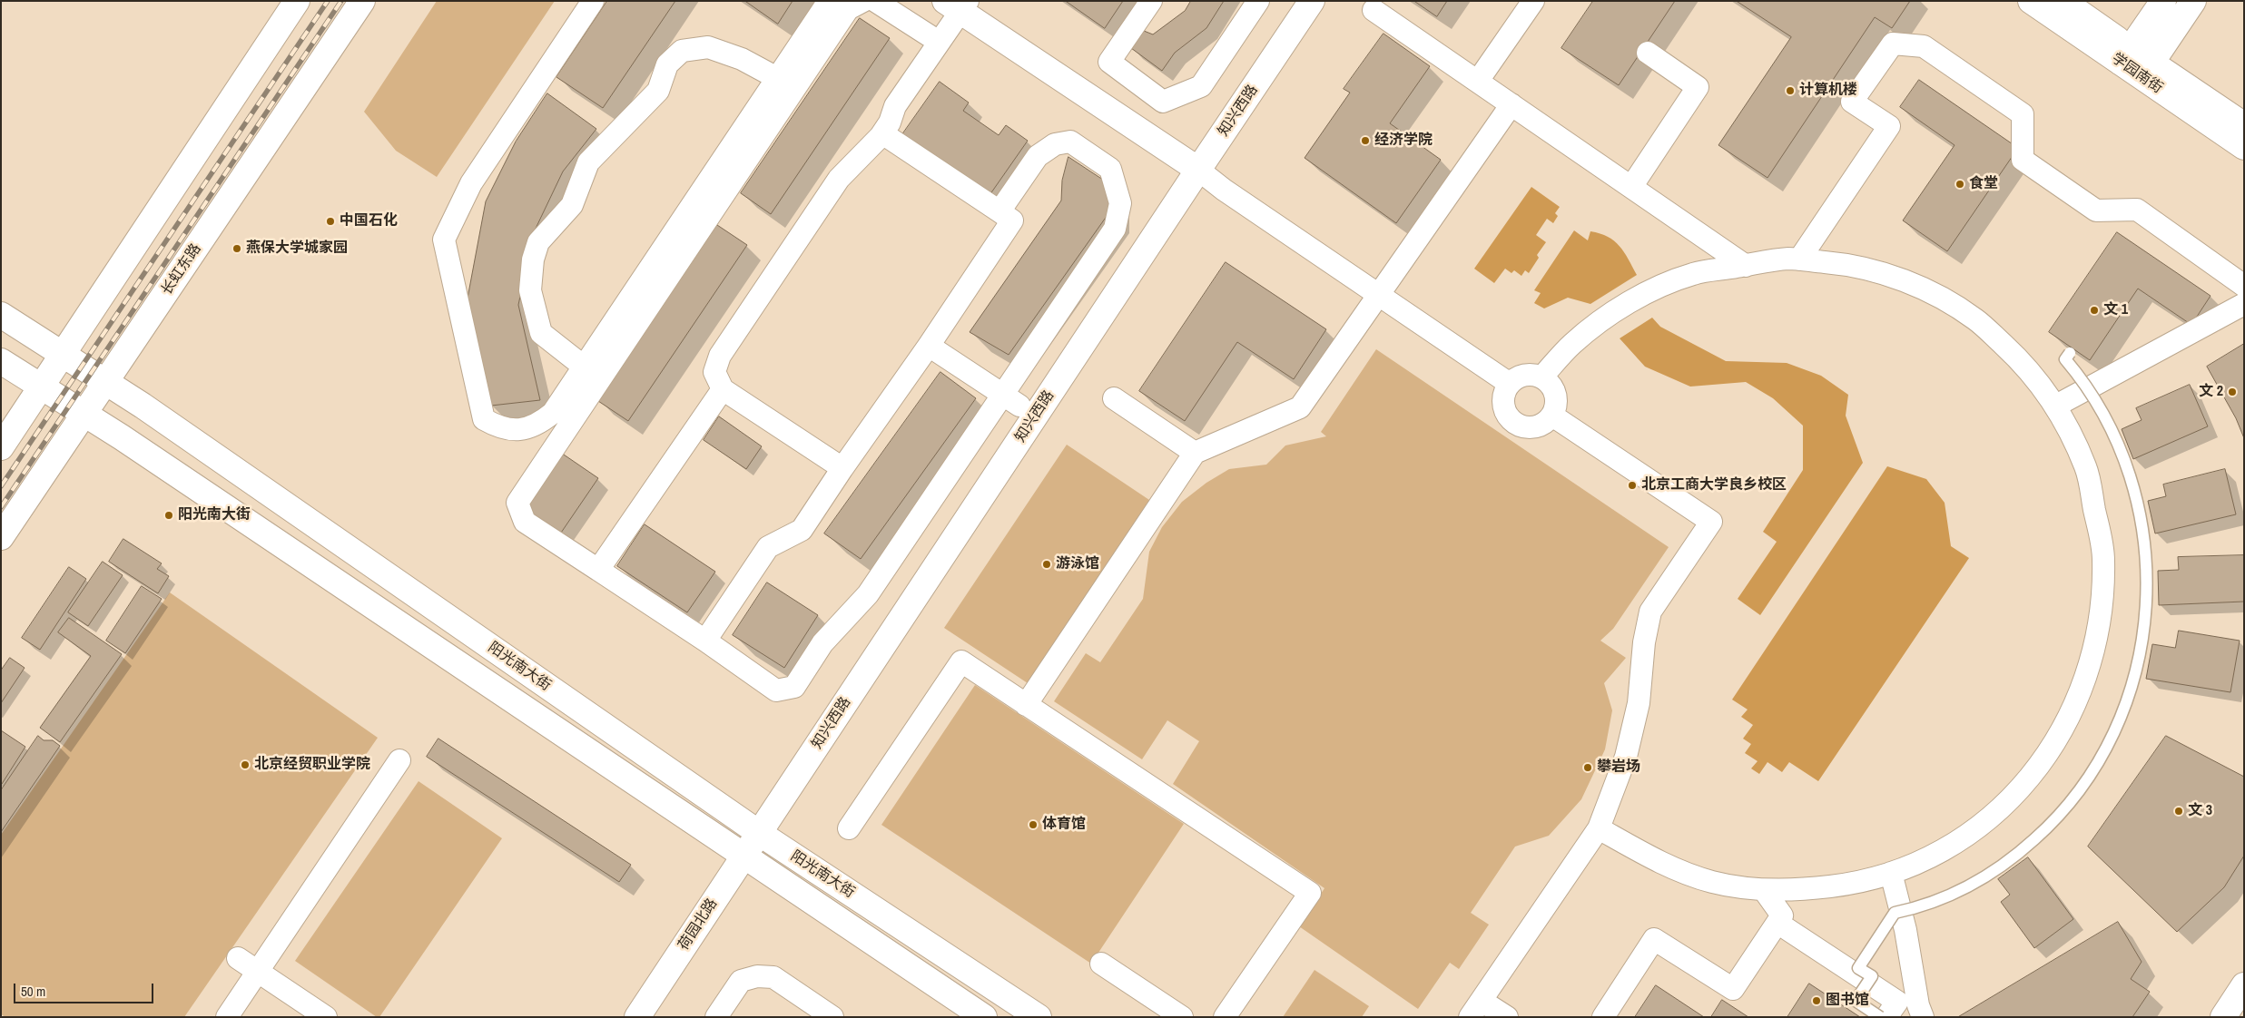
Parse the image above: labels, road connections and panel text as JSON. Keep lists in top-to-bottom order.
{
  "streets": {
    "main road": [
      "学园南街",
      "知兴西路",
      "长虹东路",
      "阳光南大街",
      "荷园北路"
    ]
  },
  "crossings": [
    ["知兴西路", "阳光南大街"],
    ["知兴西路", "荷园北路"],
    ["长虹东路", "阳光南大街"],
    ["阳光南大街", "荷园北路"]
  ],
  "places": [
    "计算机楼",
    "经济学院",
    "食堂",
    "中国石化",
    "燕保大学城家园",
    "文 1",
    "文 2",
    "北京工商大学良乡校区",
    "阳光南大街",
    "游泳馆",
    "北京经贸职业学院",
    "攀岩场",
    "文 3",
    "体育馆",
    "图书馆"
  ],
  "scale_bar": "50 m"
}
